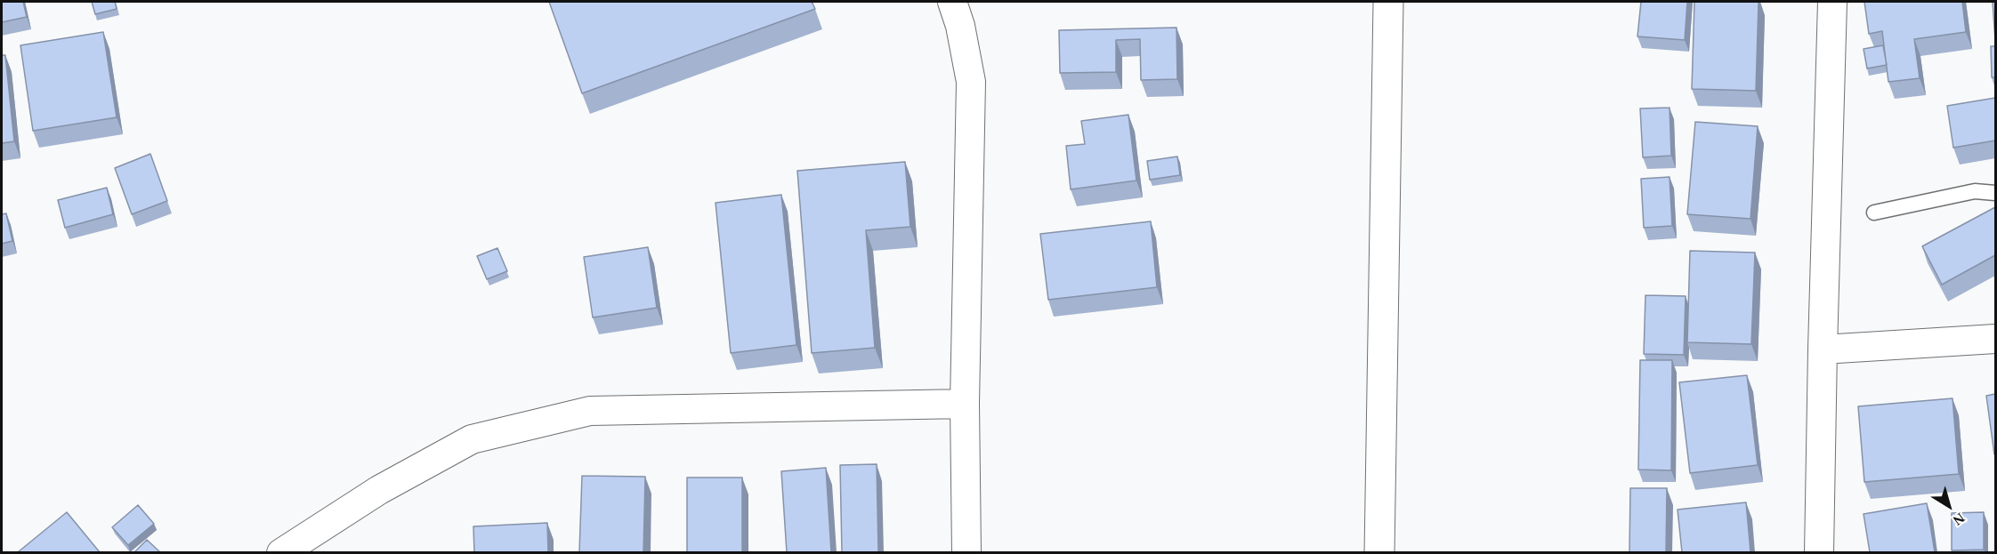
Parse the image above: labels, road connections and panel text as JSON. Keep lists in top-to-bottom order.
{
  "north": "bottom right"
}
